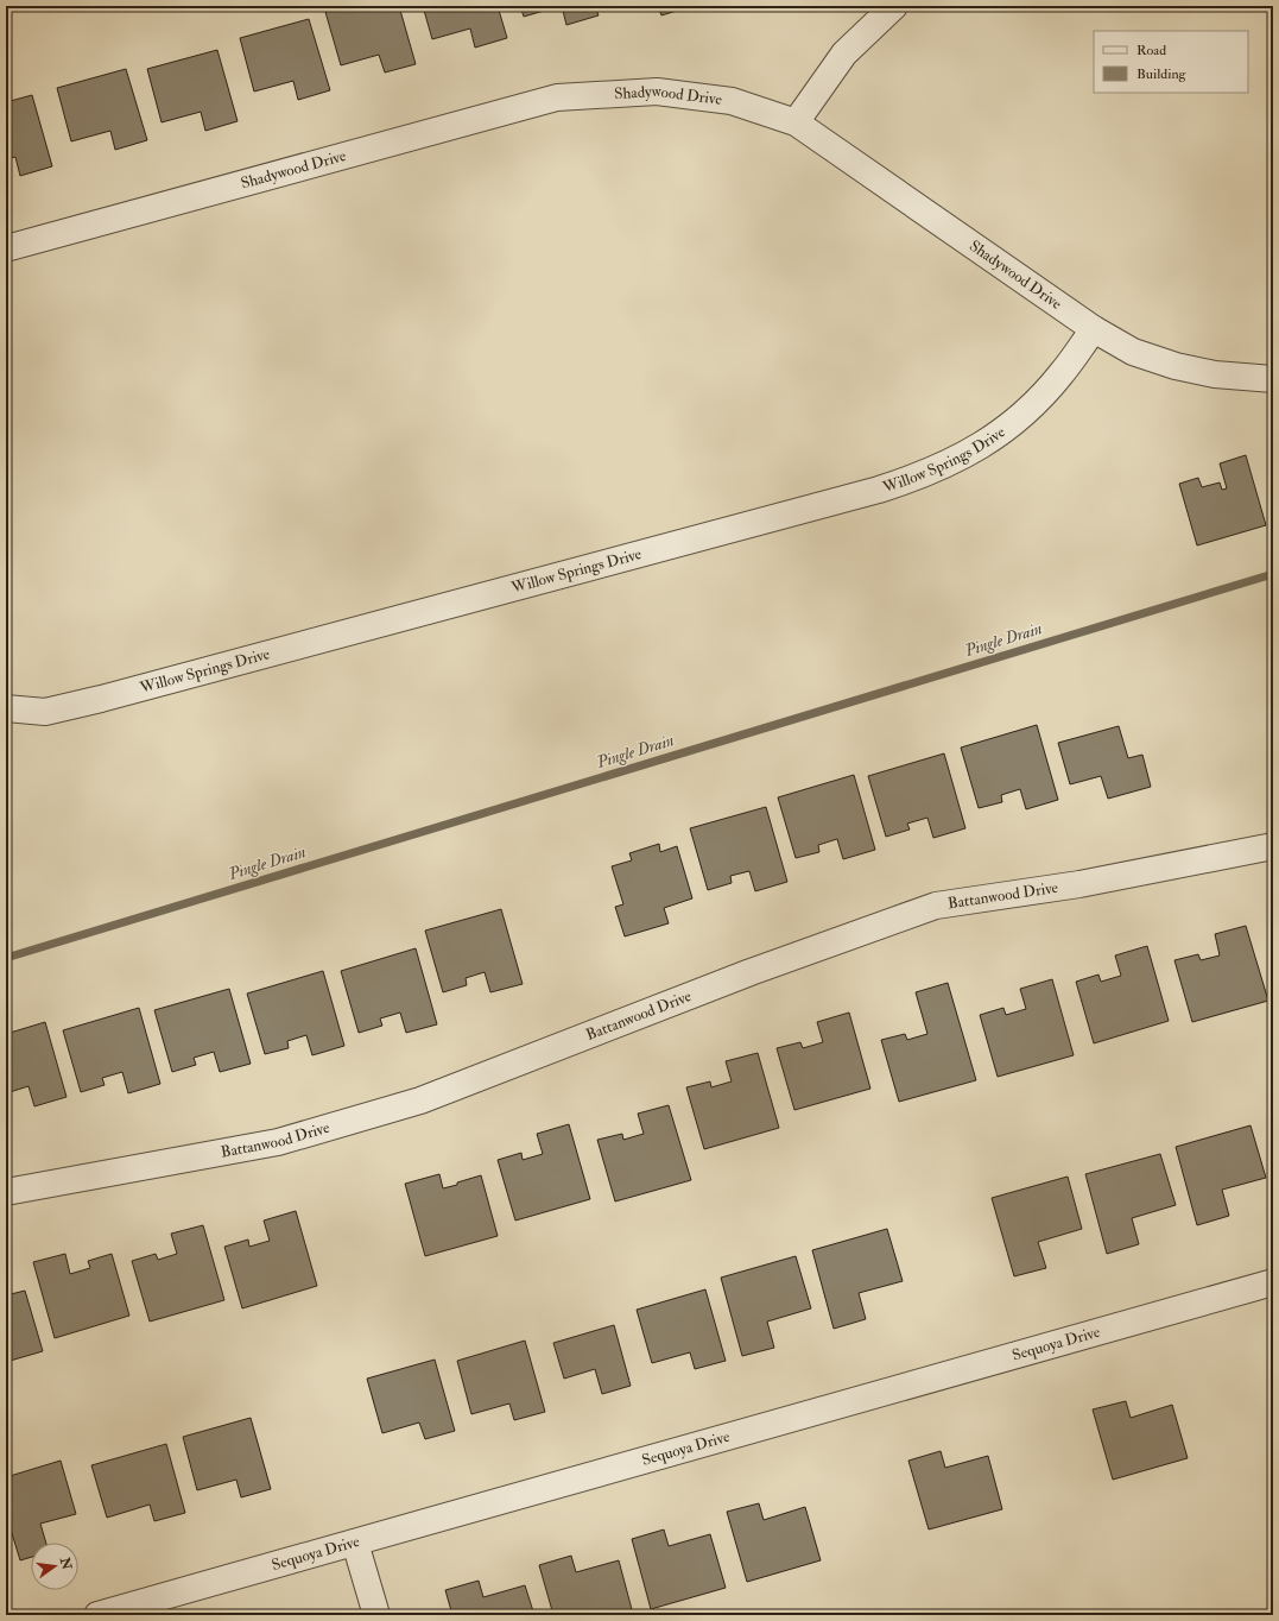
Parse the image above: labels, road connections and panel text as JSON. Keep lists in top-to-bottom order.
{
  "streets": {
    "street": [
      "Shadywood Drive",
      "Willow Springs Drive",
      "Battanwood Drive",
      "Sequoya Drive"
    ]
  },
  "crossings": [
    ["Shadywood Drive", "Willow Springs Drive"]
  ],
  "water": ["Pingle Drain"],
  "legend": ["Road", "Building"],
  "north": "right"
}
